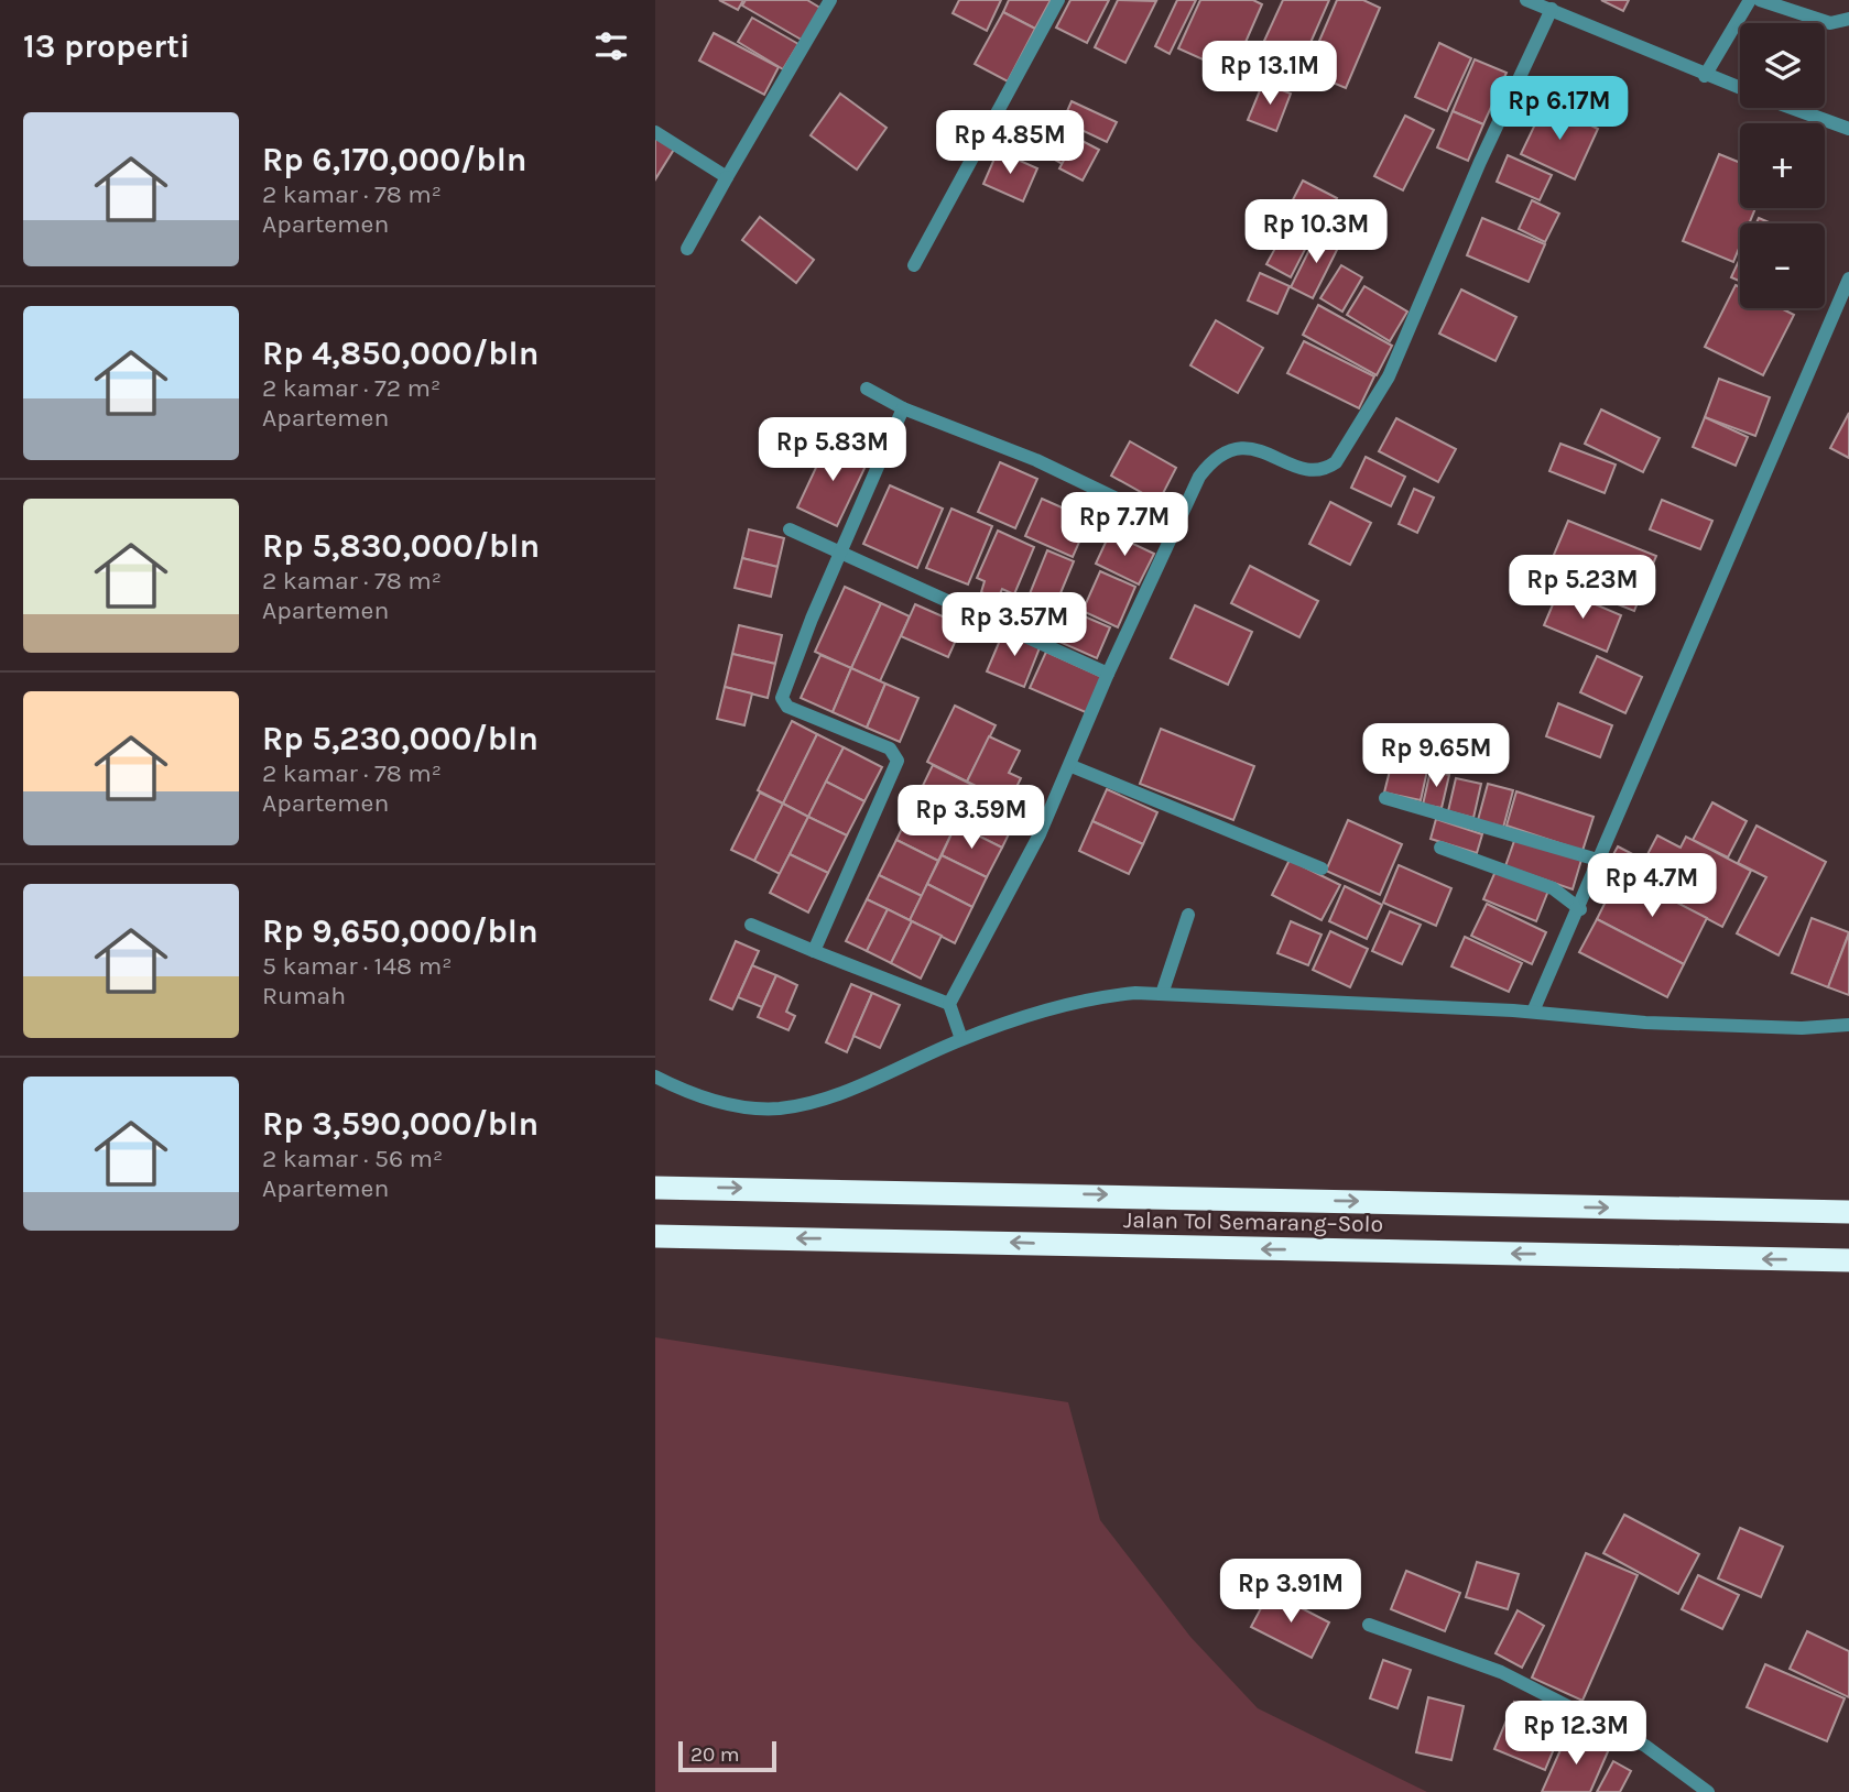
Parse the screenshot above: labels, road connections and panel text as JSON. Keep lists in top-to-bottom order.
{
  "streets": {
    "highway": ["Jalan Tol Semarang–Solo"]
  },
  "scale_bar": "20 m",
  "page": {
    "heading": "13 properti",
    "map_buttons": ["+", "−"],
    "price": [
      "Rp 13.1M",
      "Rp 6.17M",
      "Rp 4.85M",
      "Rp 10.3M",
      "Rp 5.83M",
      "Rp 7.7M",
      "Rp 5.23M",
      "Rp 3.57M",
      "Rp 9.65M",
      "Rp 3.59M",
      "Rp 4.7M",
      "Rp 3.91M",
      "Rp 12.3M"
    ],
    "list": [
      {
        "name": "Rp 6,170,000/bln",
        "note": "2 kamar · 78 m² · Apartemen"
      },
      {
        "name": "Rp 4,850,000/bln",
        "note": "2 kamar · 72 m² · Apartemen"
      },
      {
        "name": "Rp 5,830,000/bln",
        "note": "2 kamar · 78 m² · Apartemen"
      },
      {
        "name": "Rp 5,230,000/bln",
        "note": "2 kamar · 78 m² · Apartemen"
      },
      {
        "name": "Rp 9,650,000/bln",
        "note": "5 kamar · 148 m² · Rumah"
      },
      {
        "name": "Rp 3,590,000/bln",
        "note": "2 kamar · 56 m² · Apartemen"
      }
    ],
    "scale": "20 m"
  }
}
